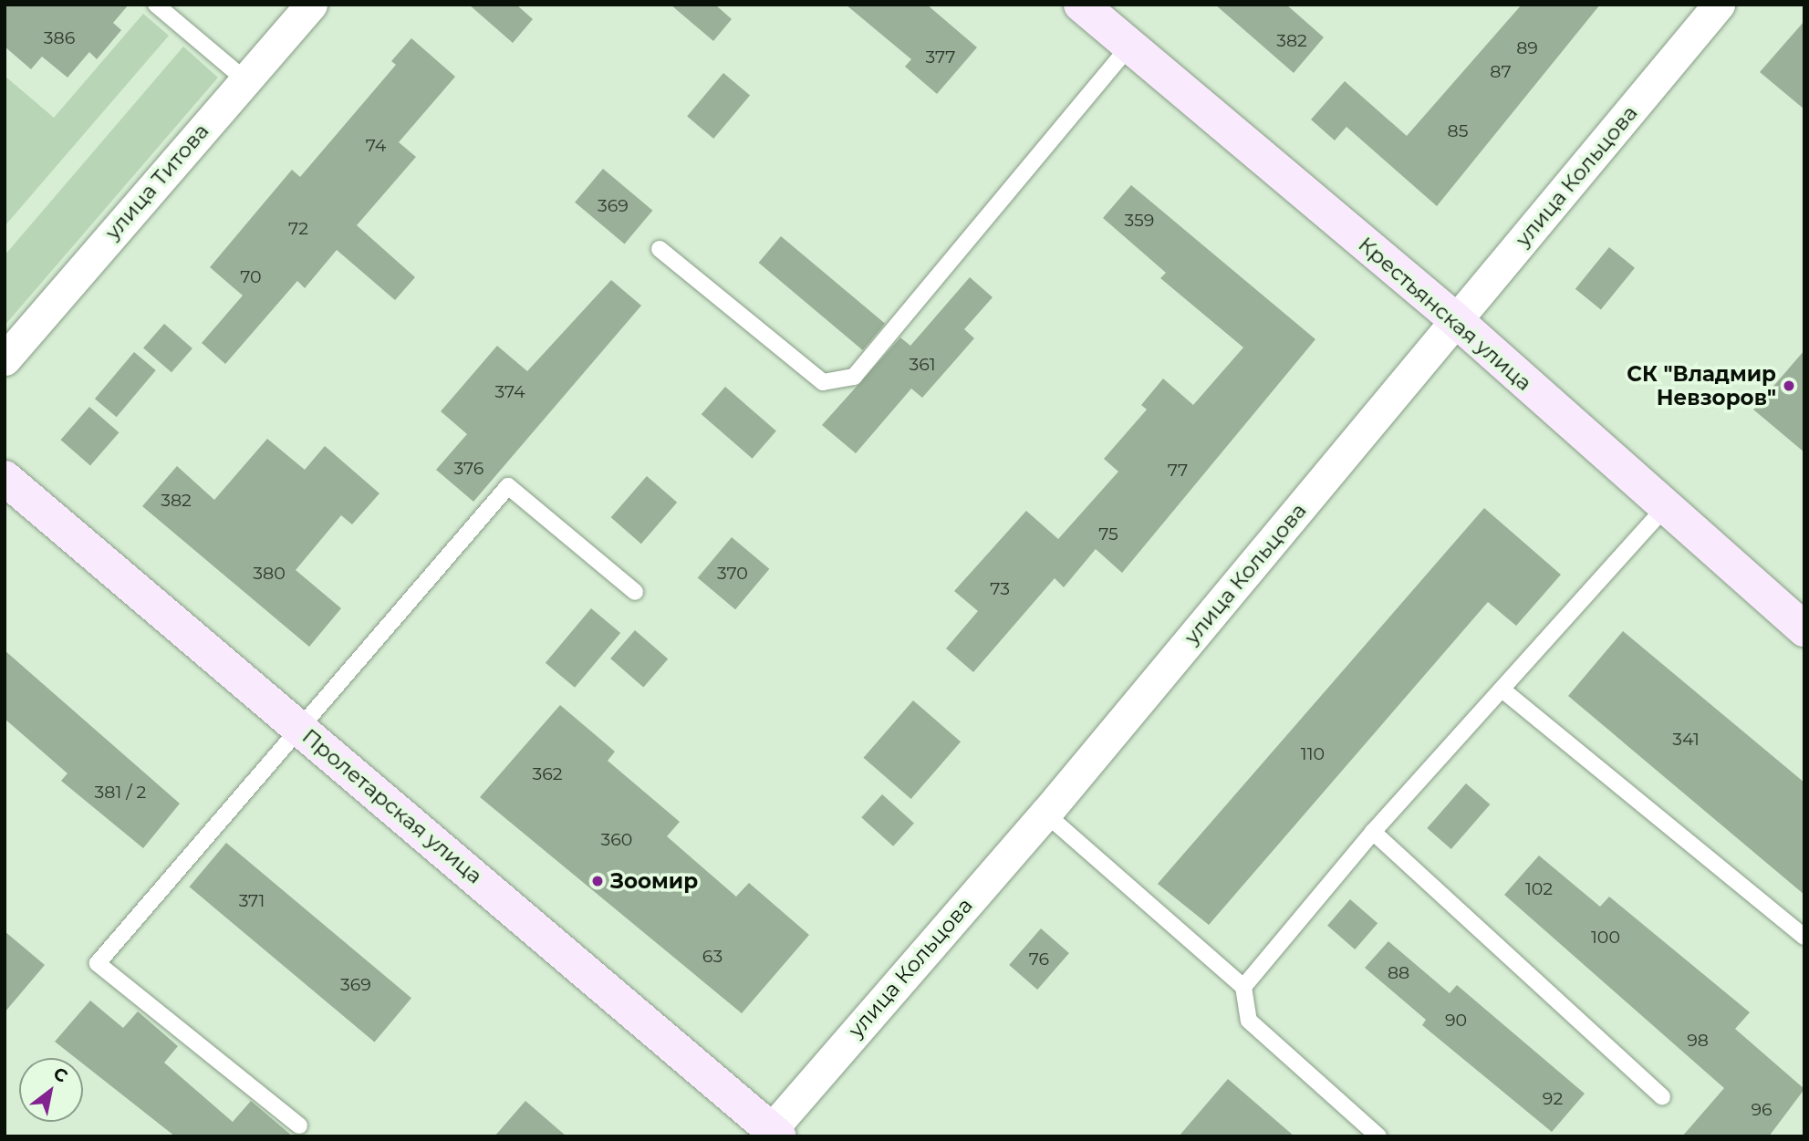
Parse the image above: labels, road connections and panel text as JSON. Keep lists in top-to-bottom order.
{
  "streets": {
    "main road": ["Крестьянская улица", "Пролетарская улица"],
    "street": ["улица Кольцова", "улица Титова"]
  },
  "crossings": [
    ["улица Кольцова", "Крестьянская улица"],
    ["улица Кольцова", "Пролетарская улица"]
  ],
  "places": ["СК \"Владмир Невзоров\"", "Зоомир"],
  "house_numbers": [
    "386",
    "382",
    "89",
    "377",
    "87",
    "85",
    "74",
    "369",
    "359",
    "72",
    "70",
    "361",
    "374",
    "376",
    "77",
    "382",
    "75",
    "380",
    "370",
    "73",
    "341",
    "110",
    "362",
    "381 / 2",
    "360",
    "102",
    "371",
    "100",
    "63",
    "76",
    "88",
    "369",
    "90",
    "98",
    "92",
    "96"
  ],
  "north": "top right"
}
